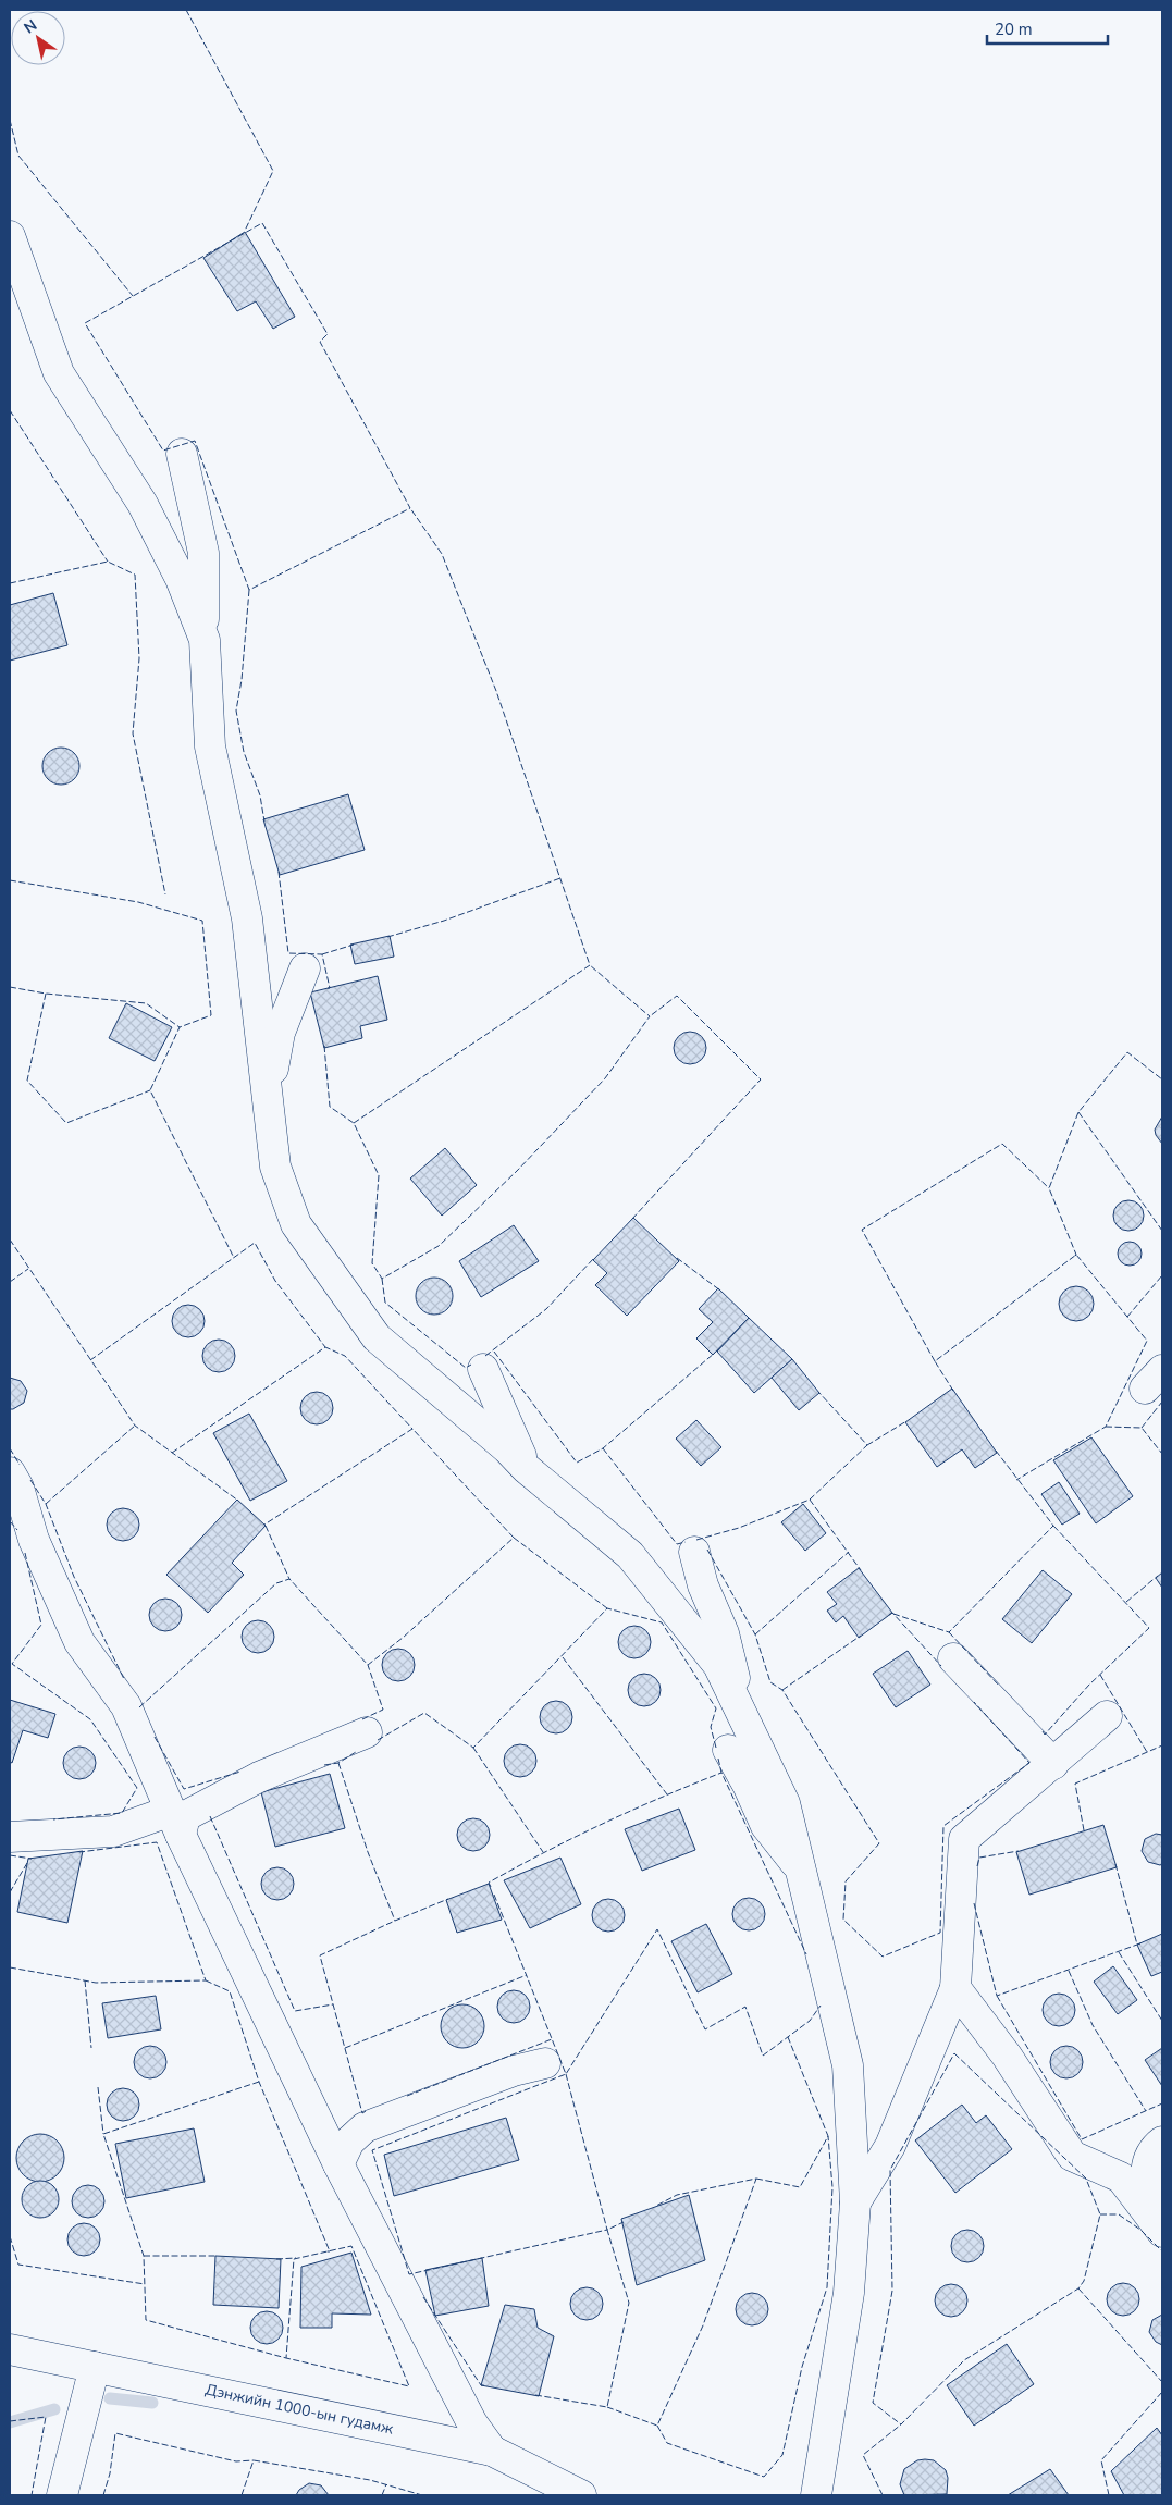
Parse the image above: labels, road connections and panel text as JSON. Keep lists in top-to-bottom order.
{
  "streets": {
    "street": ["Дэнжийн 1000-ын гудамж"]
  },
  "scale_bar": "20 m",
  "north": "top left"
}
